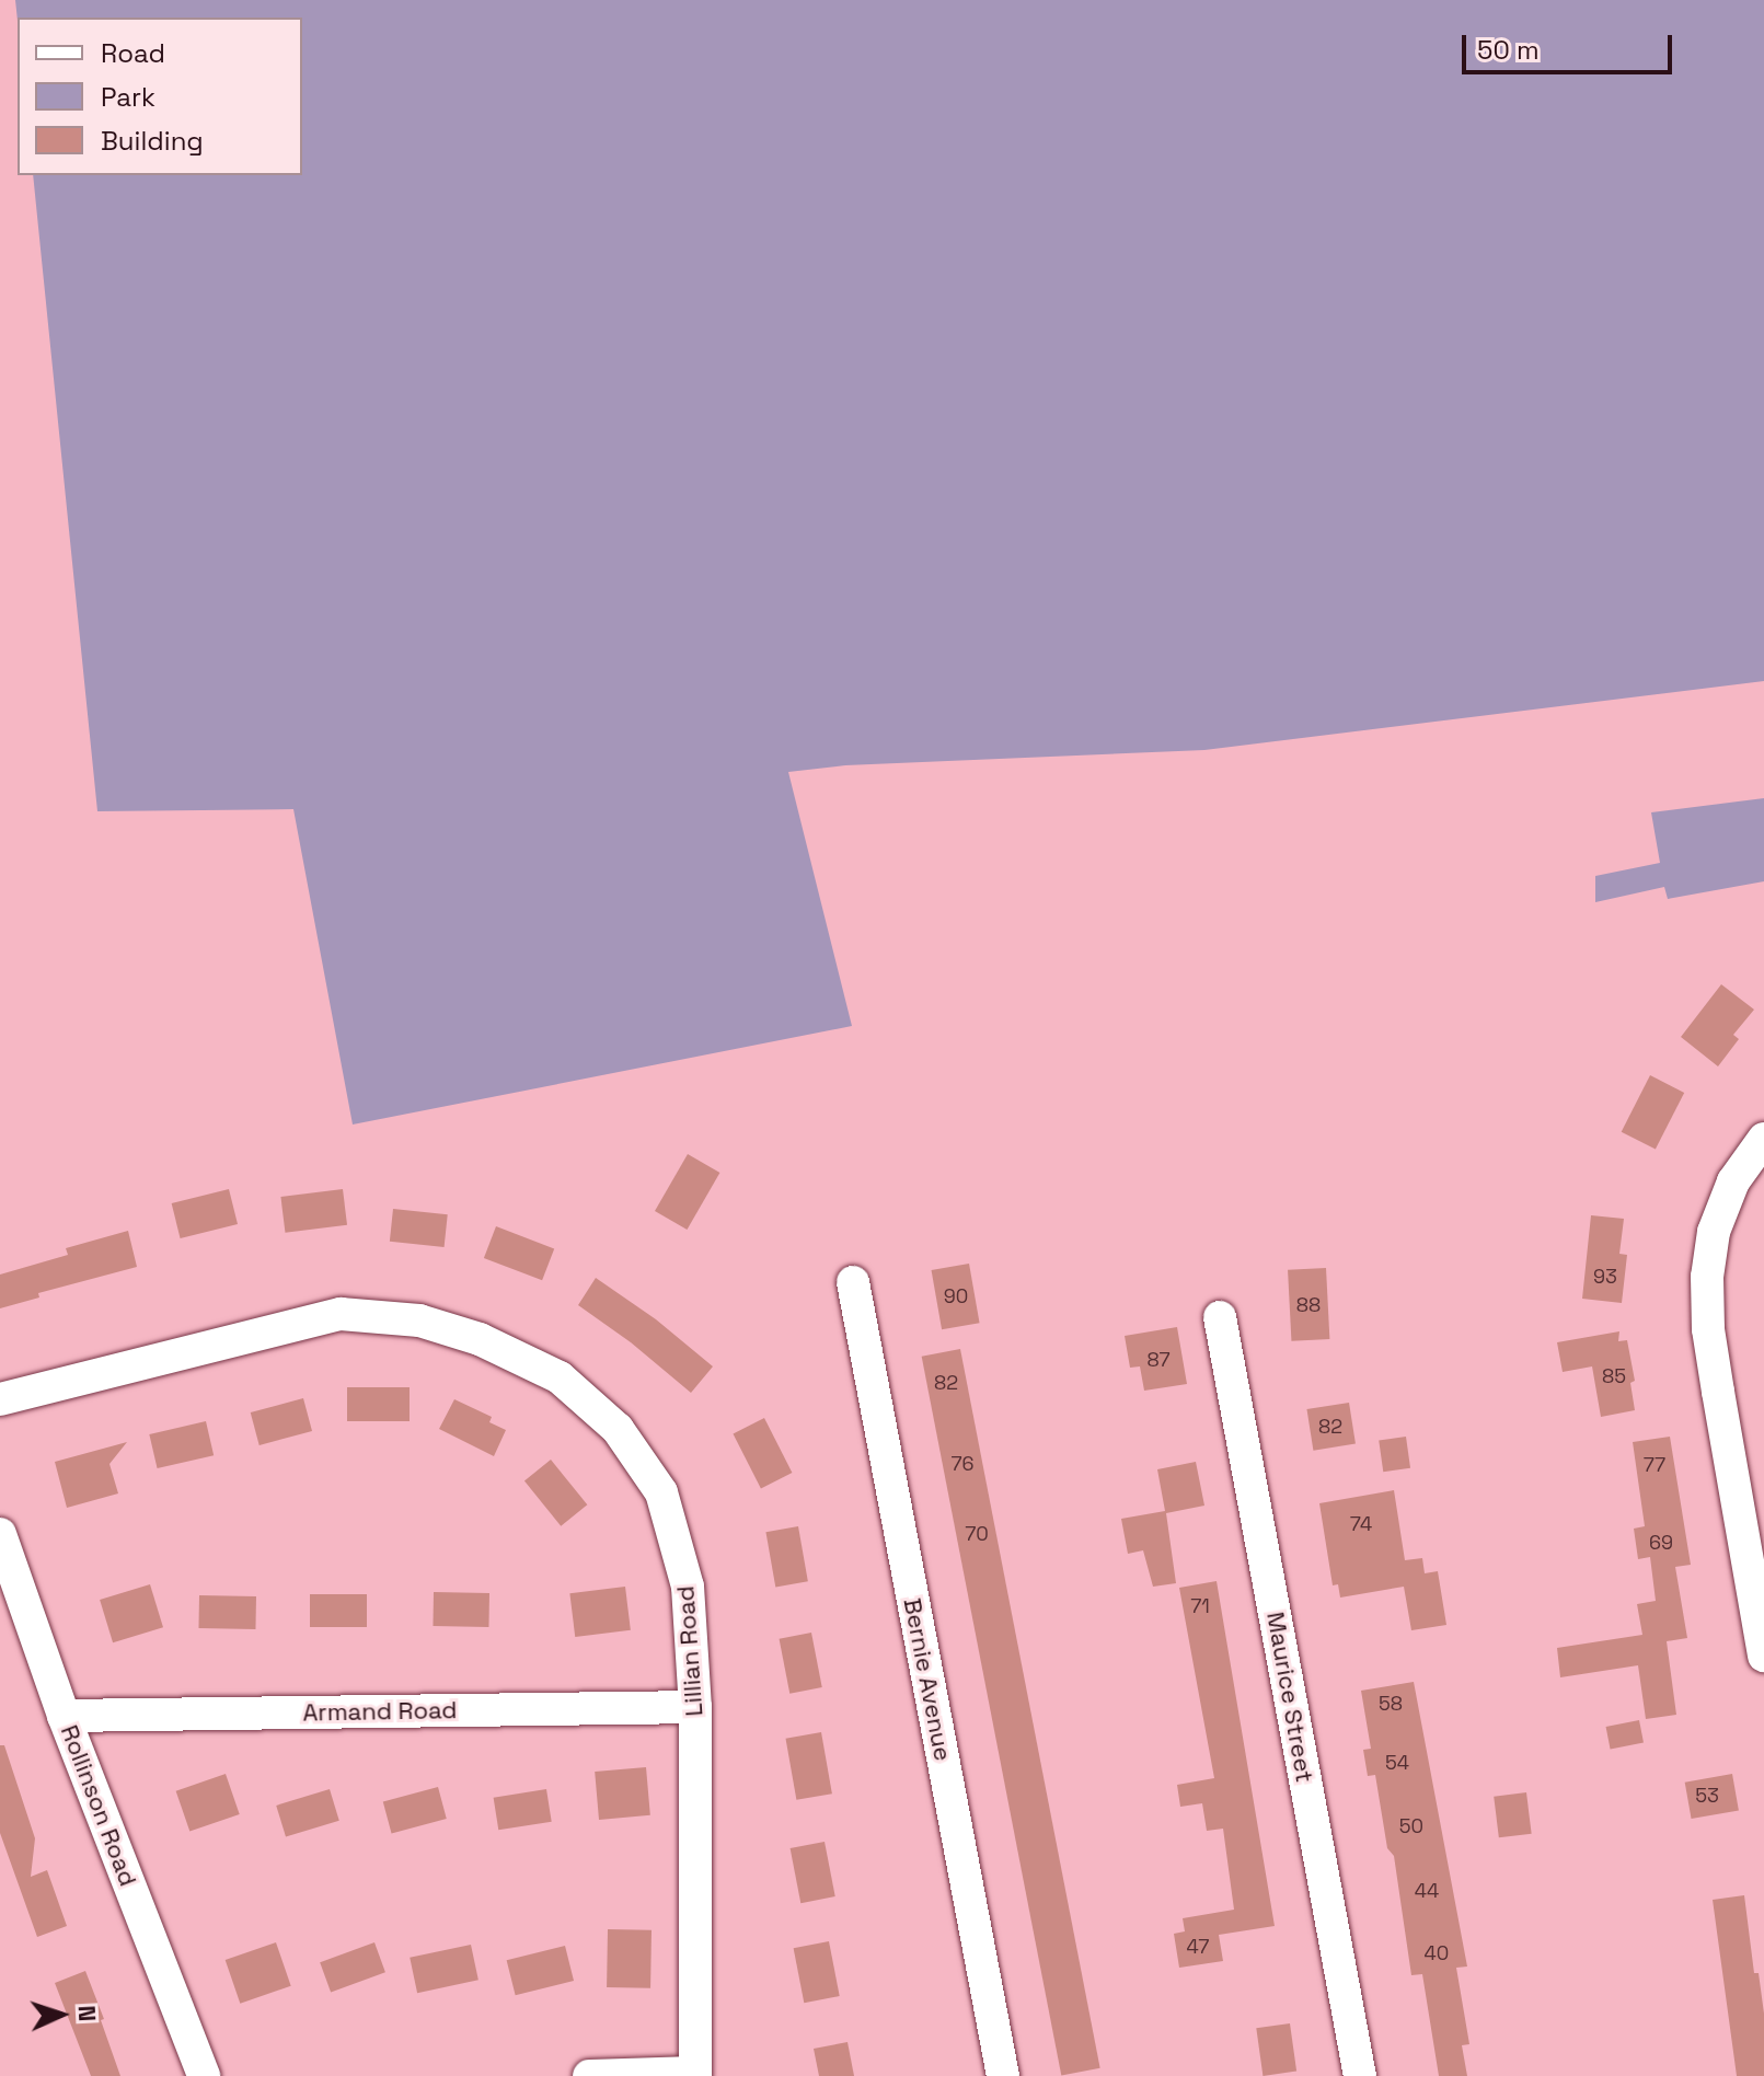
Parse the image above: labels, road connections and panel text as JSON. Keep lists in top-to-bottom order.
{
  "streets": {
    "street": [
      "Lillian Road",
      "Bernie Avenue",
      "Maurice Street",
      "Armand Road",
      "Rollinson Road"
    ]
  },
  "crossings": [
    ["Lillian Road", "Armand Road"],
    ["Armand Road", "Rollinson Road"]
  ],
  "house_numbers": [
    "93",
    "90",
    "88",
    "87",
    "85",
    "82",
    "82",
    "76",
    "77",
    "74",
    "70",
    "69",
    "71",
    "58",
    "54",
    "53",
    "50",
    "44",
    "47",
    "40"
  ],
  "legend": ["Road", "Park", "Building"],
  "scale_bar": "50 m",
  "north": "right"
}
